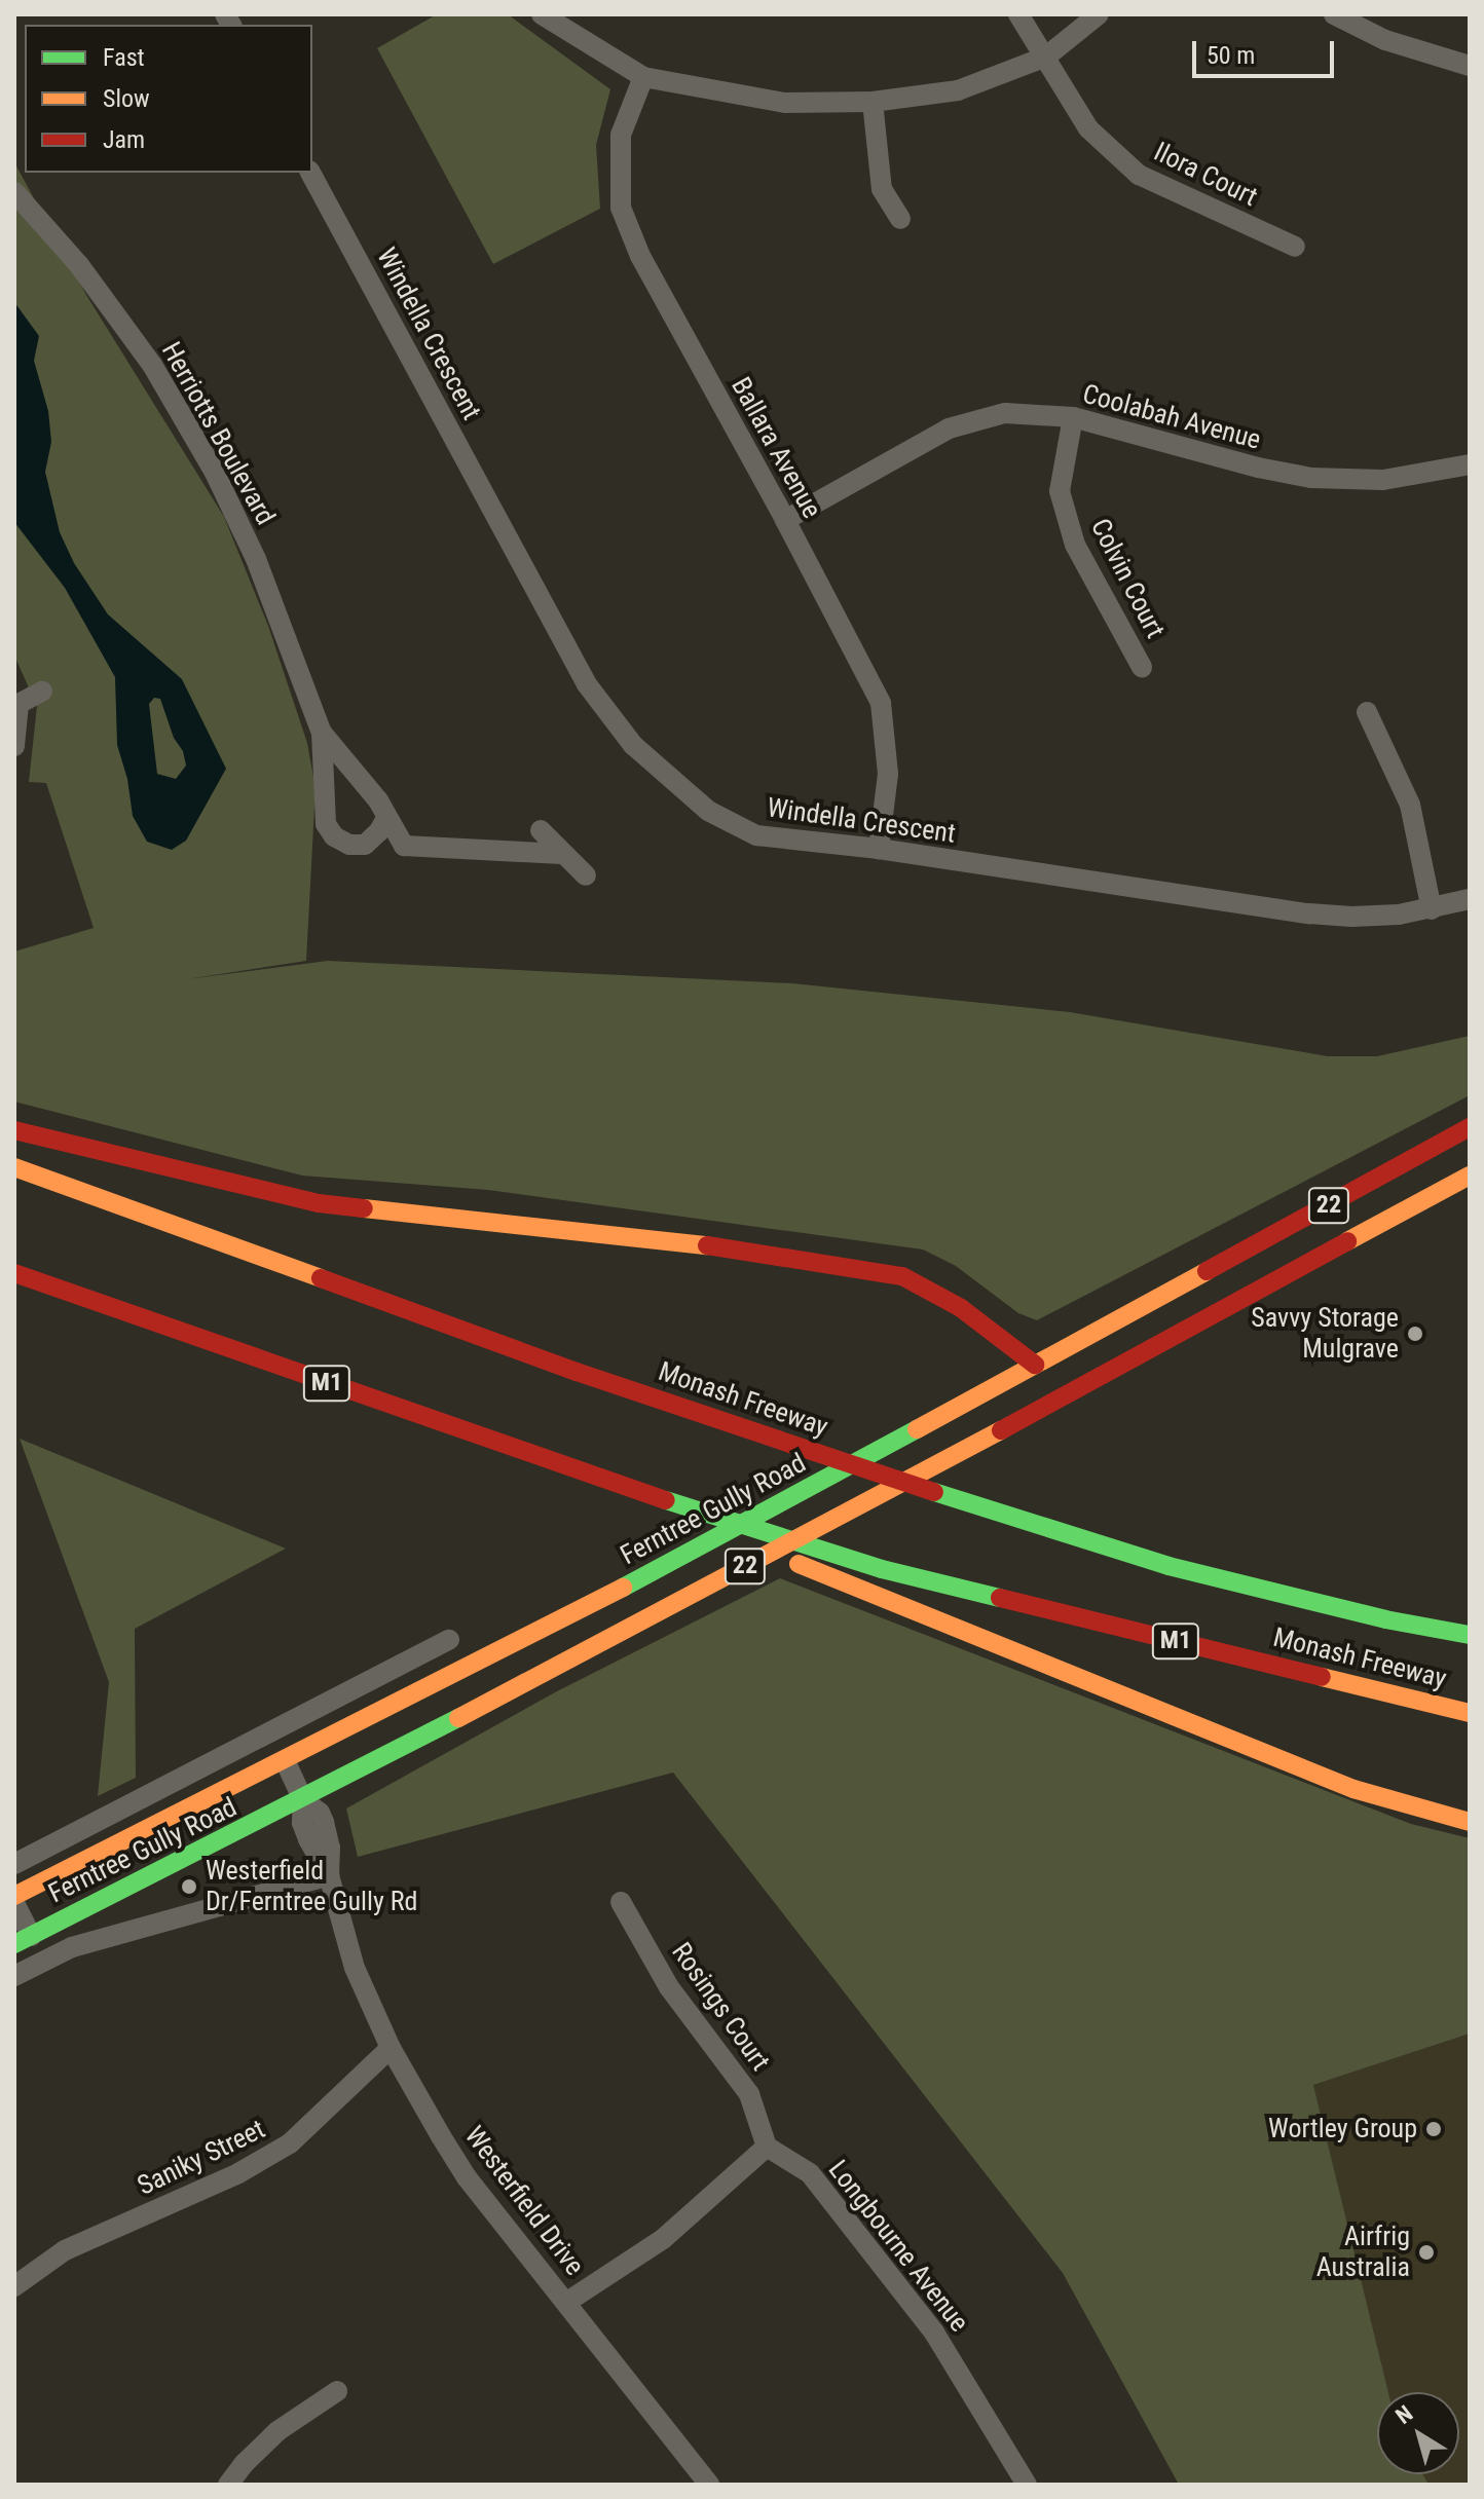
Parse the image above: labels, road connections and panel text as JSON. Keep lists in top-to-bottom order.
{
  "streets": {
    "main road": [
      "22",
      "M1",
      "Monash Freeway",
      "Ferntree Gully Road"
    ],
    "street": [
      "Ilora Court",
      "Windella Crescent",
      "Coolabah Avenue",
      "Herriotts Boulevard",
      "Ballara Avenue",
      "Colvin Court",
      "Rosings Court",
      "Saniky Street",
      "Westerfield Drive",
      "Longbourne Avenue"
    ]
  },
  "crossings": [
    ["Windella Crescent", "Ballara Avenue"],
    ["Coolabah Avenue", "Ballara Avenue"],
    ["Coolabah Avenue", "Colvin Court"],
    ["Ferntree Gully Road", "Westerfield Drive"],
    ["Rosings Court", "Longbourne Avenue"],
    ["Saniky Street", "Westerfield Drive"]
  ],
  "places": [
    "Savvy Storage Mulgrave",
    "Westerfield Dr/Ferntree Gully Rd",
    "Wortley Group",
    "Airfrig Australia"
  ],
  "legend": ["Fast", "Slow", "Jam"],
  "scale_bar": "50 m",
  "north": "top left"
}
